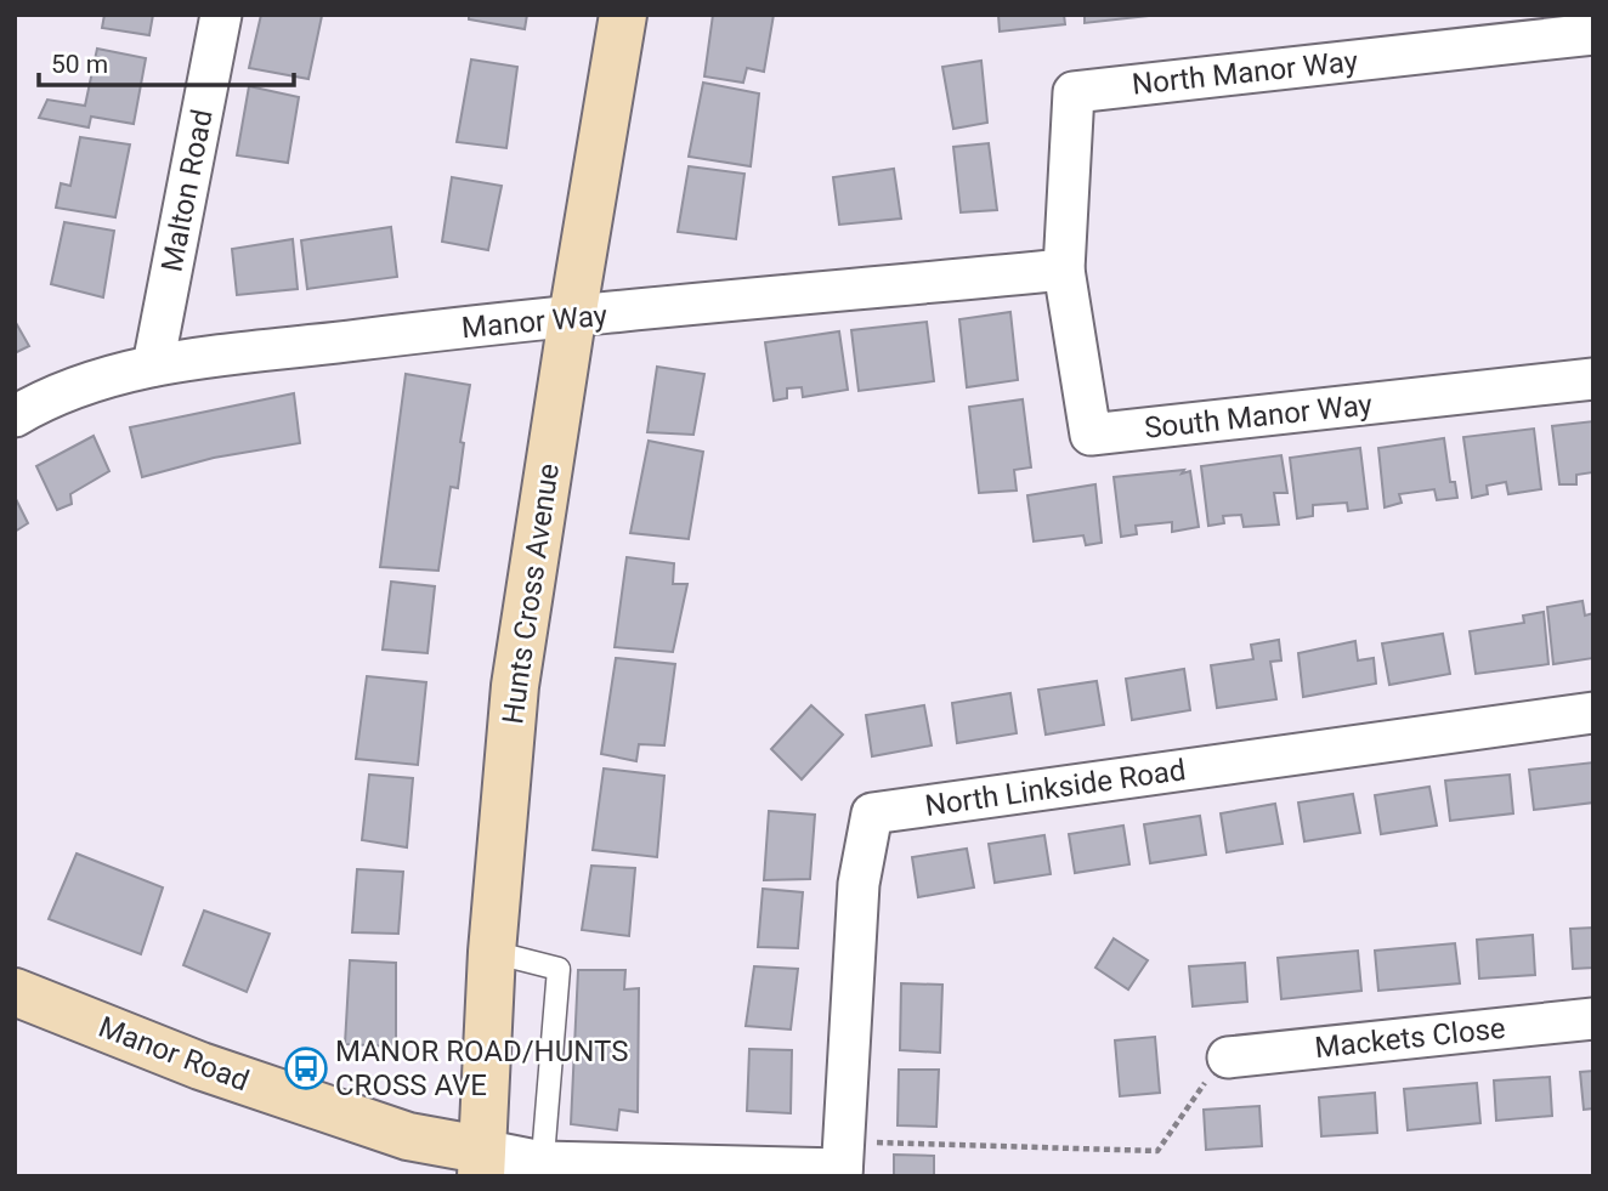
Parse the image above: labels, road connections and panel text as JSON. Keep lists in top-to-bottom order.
{
  "streets": {
    "street": [
      "North Manor Way",
      "Malton Road",
      "Manor Way",
      "South Manor Way",
      "Hunts Cross Avenue",
      "North Linkside Road",
      "Mackets Close",
      "Manor Road"
    ]
  },
  "crossings": [
    ["North Manor Way", "Manor Way"],
    ["North Manor Way", "South Manor Way"],
    ["Malton Road", "Manor Way"],
    ["Manor Way", "South Manor Way"],
    ["Manor Way", "Hunts Cross Avenue"],
    ["Hunts Cross Avenue", "Manor Road"]
  ],
  "places": {
    "bus stop": ["MANOR ROAD/HUNTS CROSS AVE"]
  },
  "scale_bar": "50 m"
}
